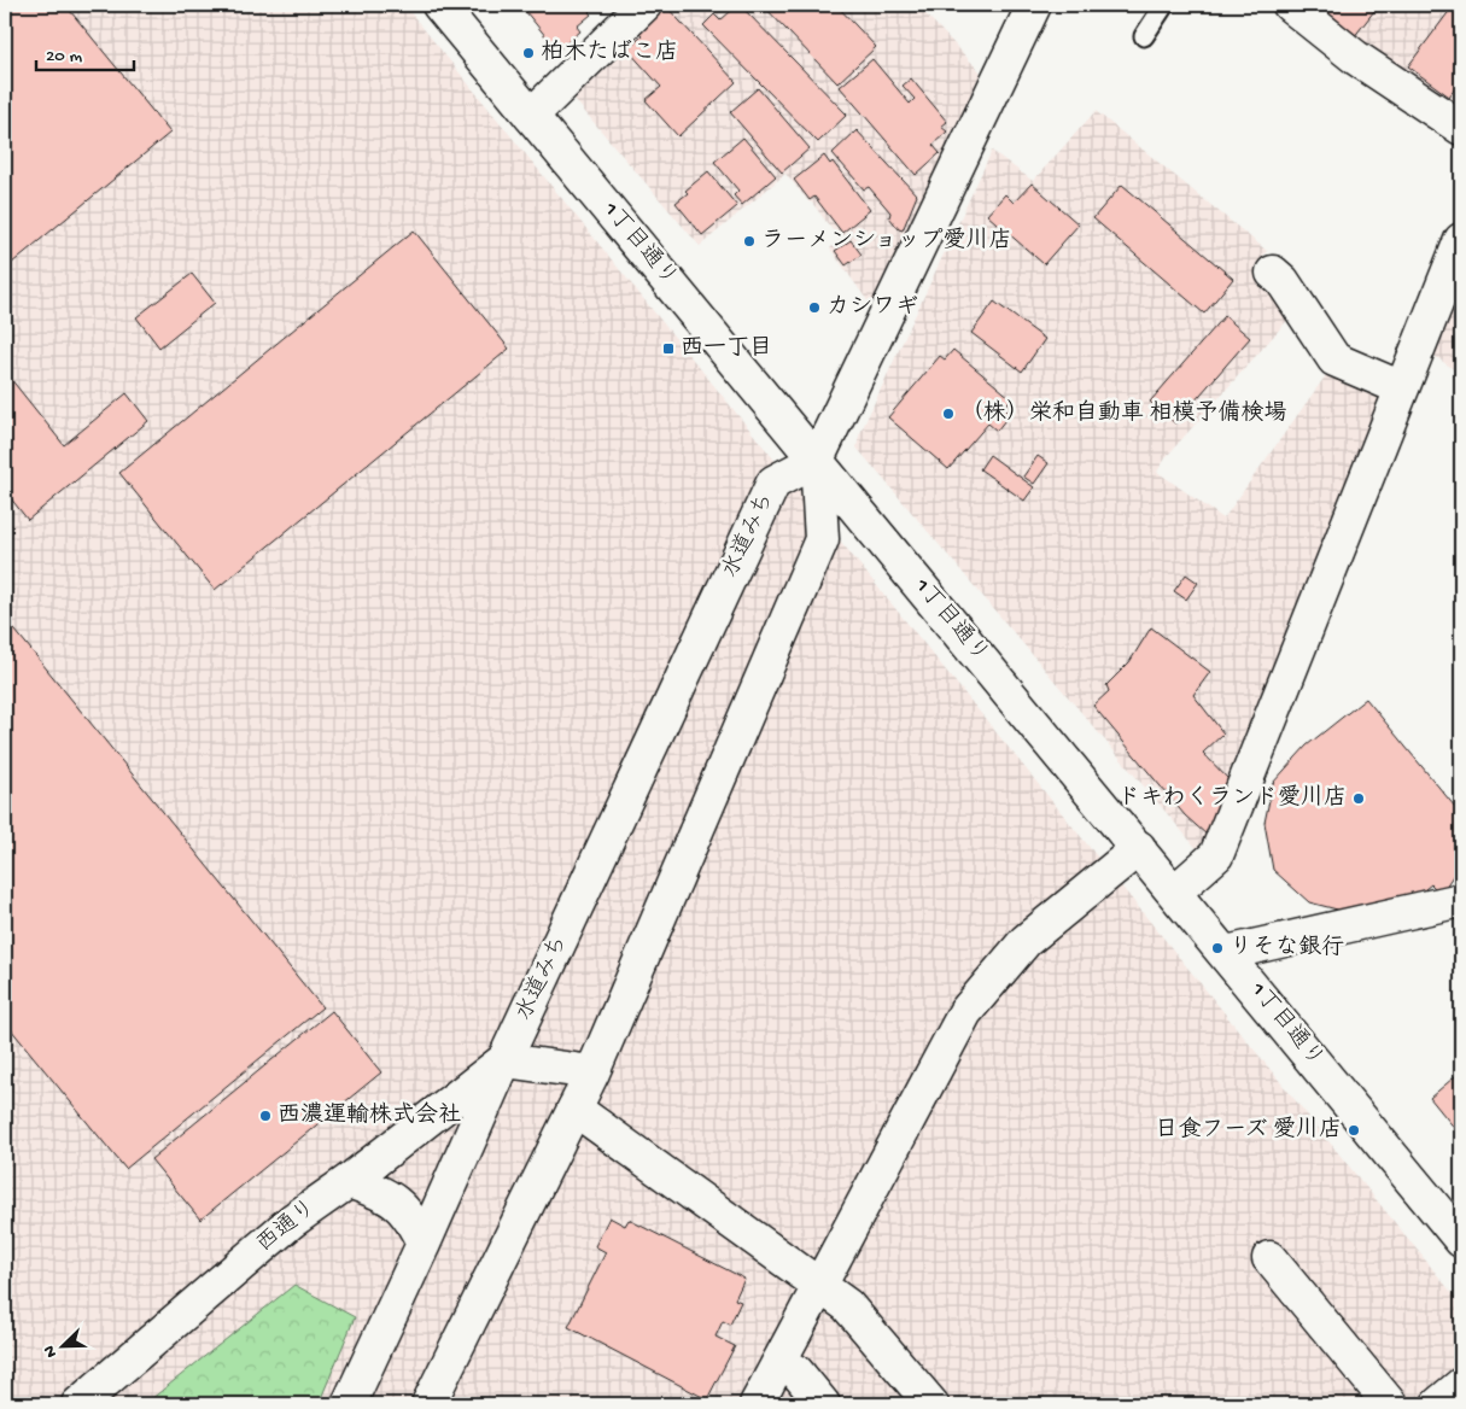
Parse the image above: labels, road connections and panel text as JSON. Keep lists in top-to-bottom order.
{
  "streets": {
    "street": ["1丁目通り", "水道みち", "西通り"]
  },
  "crossings": [
    ["1丁目通り", "水道みち"],
    ["水道みち", "西通り"]
  ],
  "places": {
    "other": [
      "柏木たばこ店",
      "ラーメンショップ愛川店",
      "カシワギ",
      "（株）栄和自動車 相模予備検場",
      "ドキわくランド愛川店",
      "りそな銀行",
      "西濃運輸株式会社",
      "日食フーズ 愛川店"
    ],
    "transit": ["西一丁目"]
  },
  "scale_bar": "20 m",
  "north": "bottom left"
}
